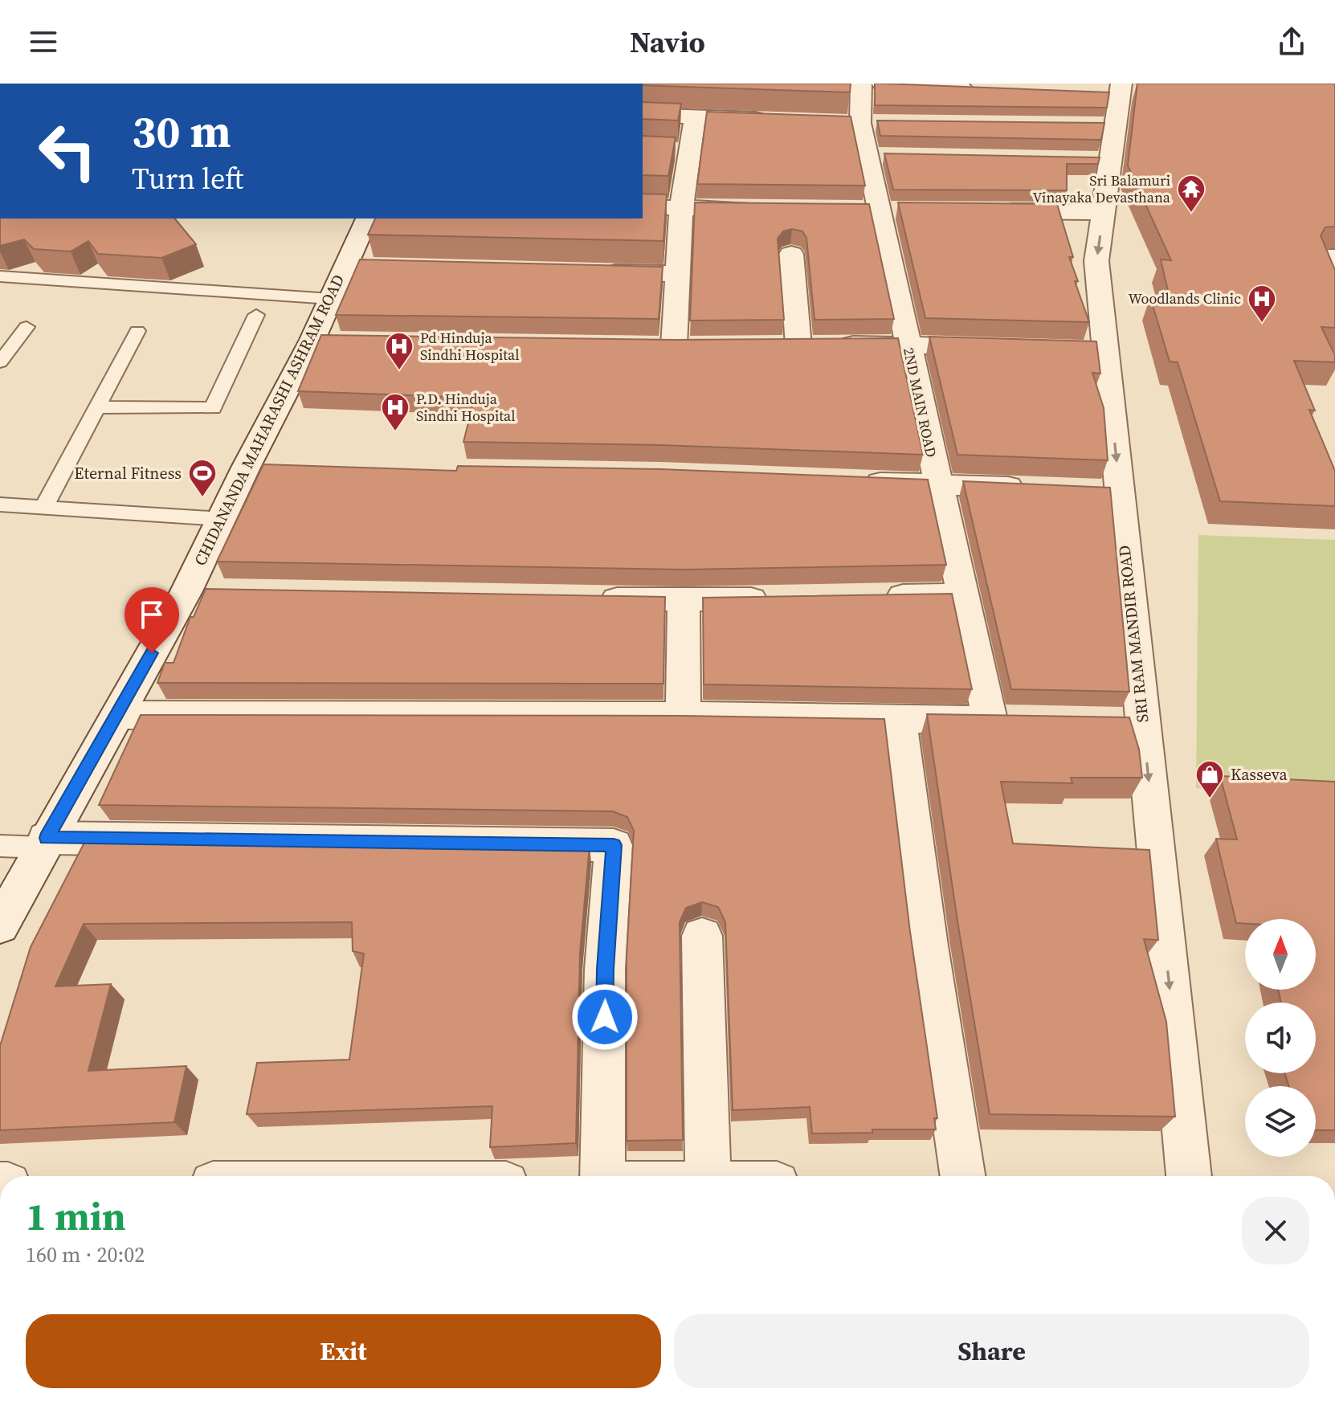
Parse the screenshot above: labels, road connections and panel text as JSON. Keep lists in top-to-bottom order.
{
  "streets": {
    "street": ["2ND MAIN ROAD", "CHIDANANDA MAHARASHI ASHRAM ROAD", "SRI RAM MANDIR ROAD"]
  },
  "places": {
    "temple": ["Sri Balamuri Vinayaka Devasthana"],
    "hospital": ["Woodlands Clinic", "Pd Hinduja Sindhi Hospital", "P.D. Hinduja Sindhi Hospital"],
    "sports": ["Eternal Fitness"],
    "shop": ["Kasseva"]
  },
  "north": "top",
  "page": {
    "header": "Navio",
    "turn": ["30 m", "Turn left"],
    "heading": ["1 min", "160 m · 20:02"],
    "buttons": ["Exit", "Share"]
  }
}
